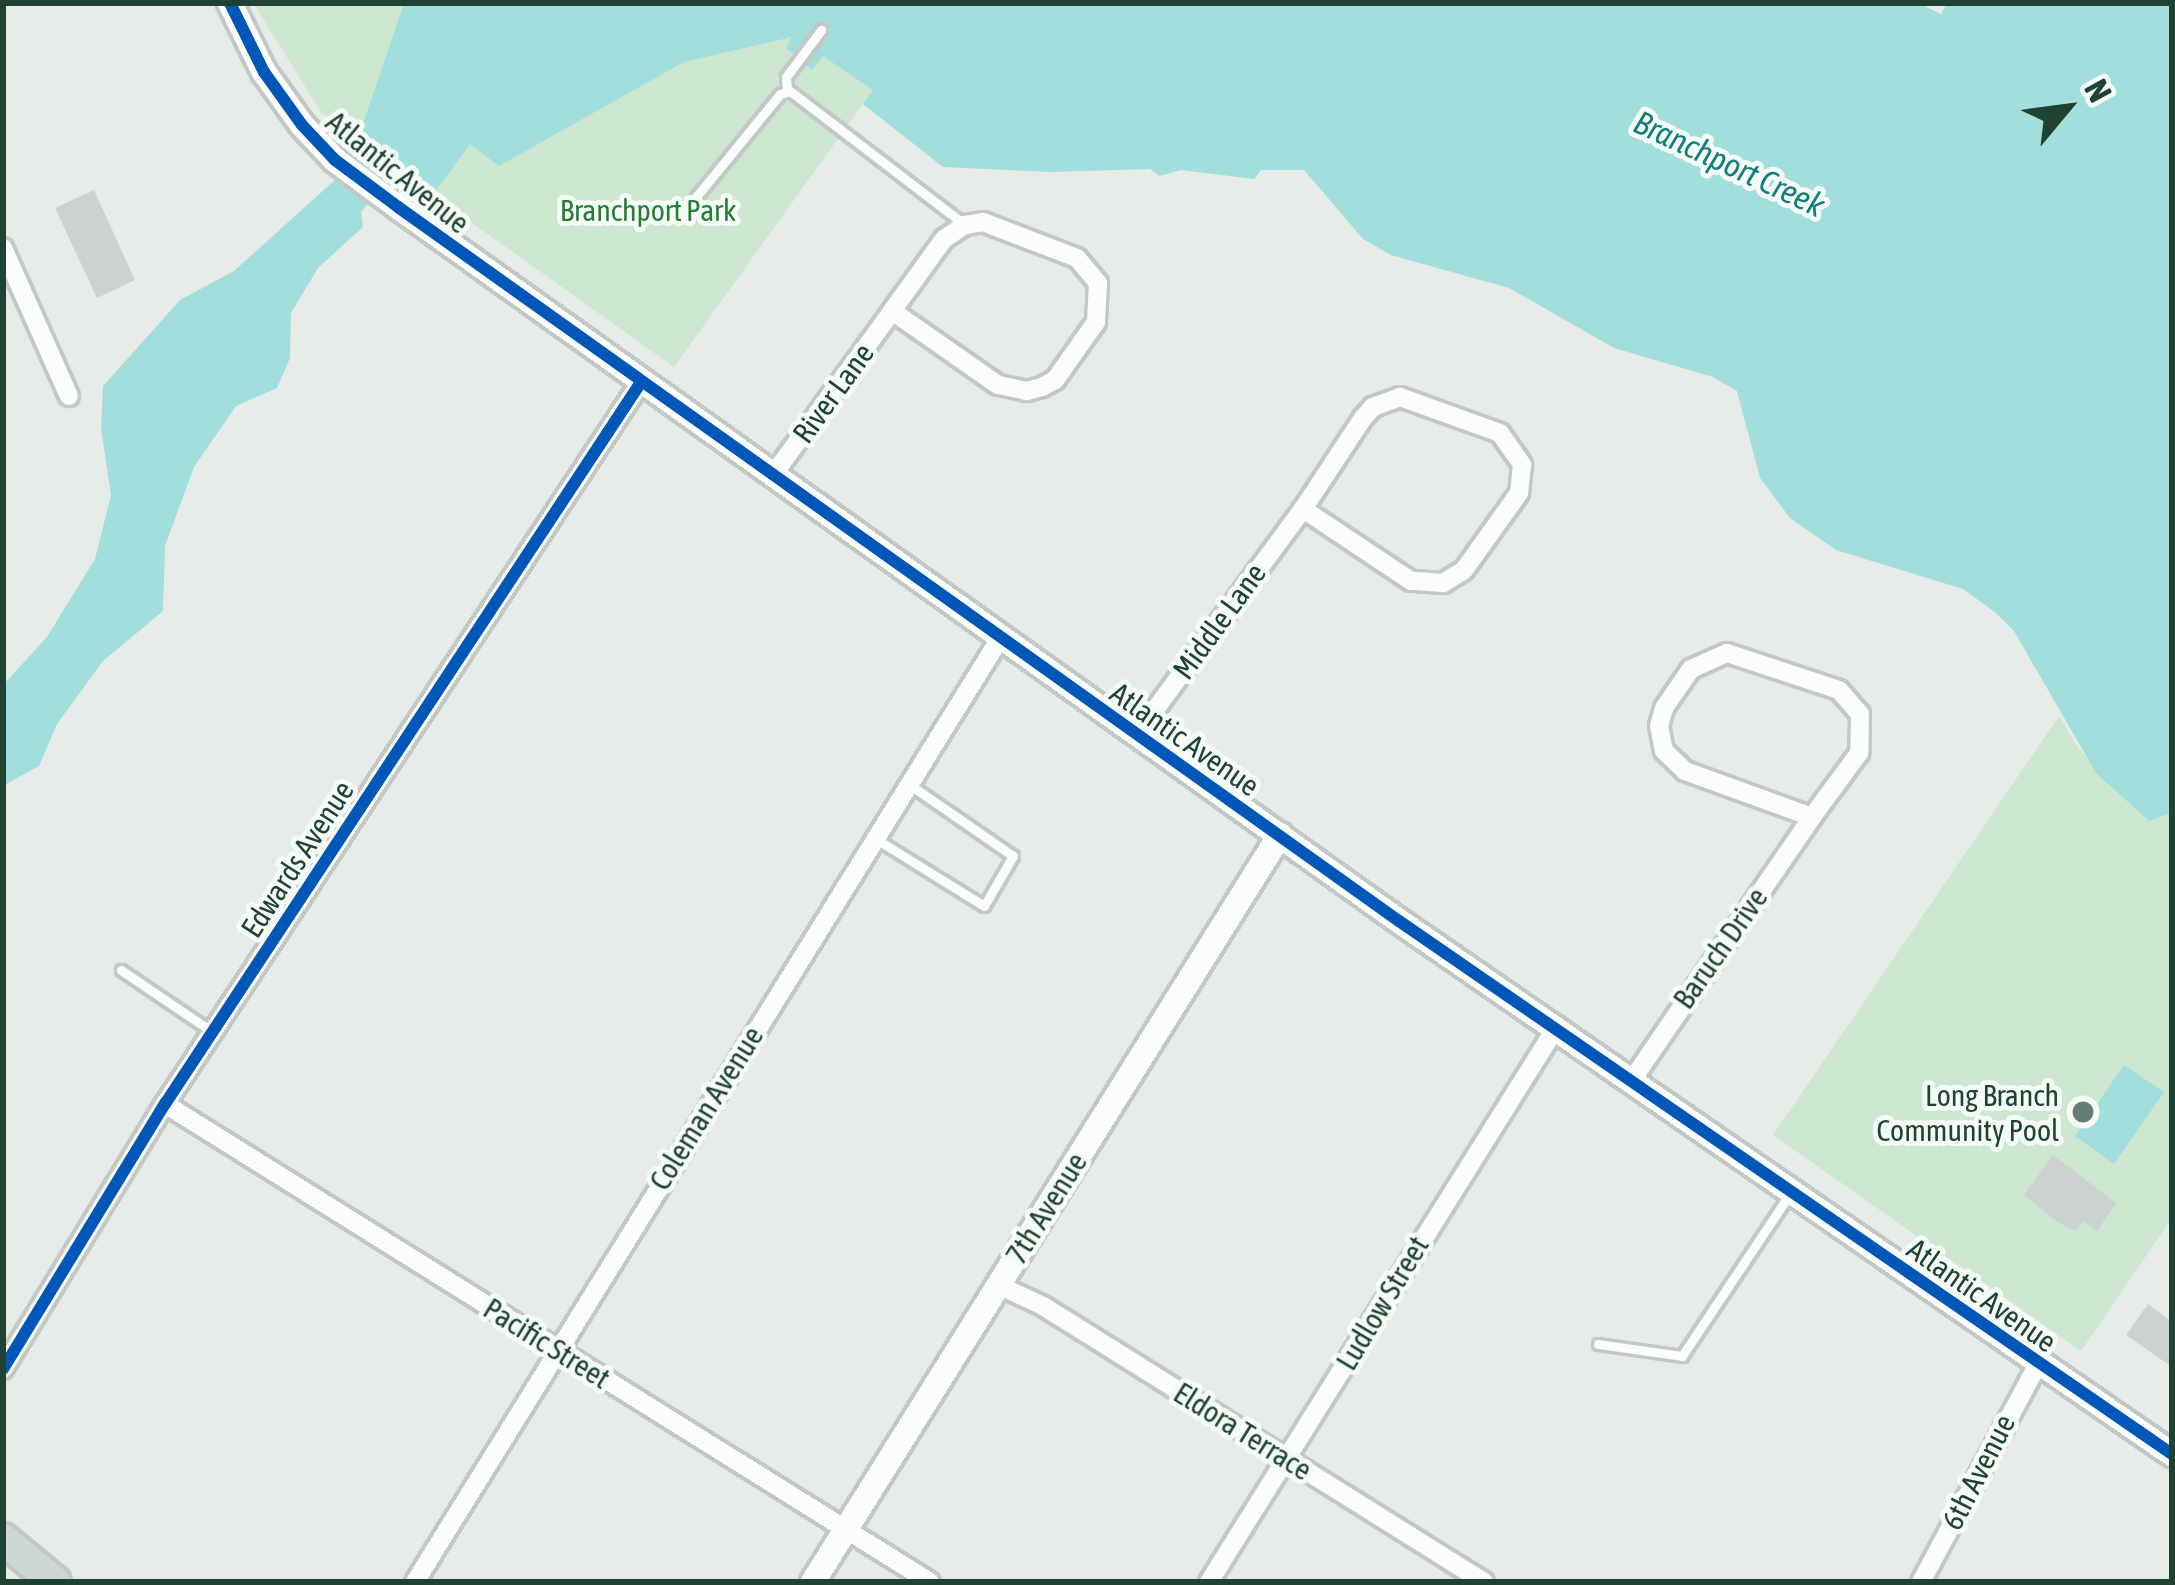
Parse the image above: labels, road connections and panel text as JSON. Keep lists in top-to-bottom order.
{
  "streets": {
    "street": [
      "Atlantic Avenue",
      "River Lane",
      "Middle Lane",
      "Edwards Avenue",
      "Baruch Drive",
      "Coleman Avenue",
      "7th Avenue",
      "Ludlow Street",
      "Pacific Street",
      "Eldora Terrace",
      "6th Avenue"
    ]
  },
  "crossings": [
    ["Atlantic Avenue", "River Lane"],
    ["Atlantic Avenue", "Middle Lane"],
    ["Atlantic Avenue", "Edwards Avenue"],
    ["Atlantic Avenue", "Baruch Drive"],
    ["Atlantic Avenue", "Coleman Avenue"],
    ["Atlantic Avenue", "7th Avenue"],
    ["Atlantic Avenue", "Ludlow Street"],
    ["Atlantic Avenue", "6th Avenue"],
    ["Edwards Avenue", "Pacific Street"],
    ["Coleman Avenue", "Pacific Street"],
    ["7th Avenue", "Pacific Street"],
    ["7th Avenue", "Eldora Terrace"],
    ["Ludlow Street", "Eldora Terrace"]
  ],
  "water": ["Branchport Creek"],
  "parks": ["Branchport Park"],
  "places": ["Long Branch Community Pool"],
  "north": "top right"
}
